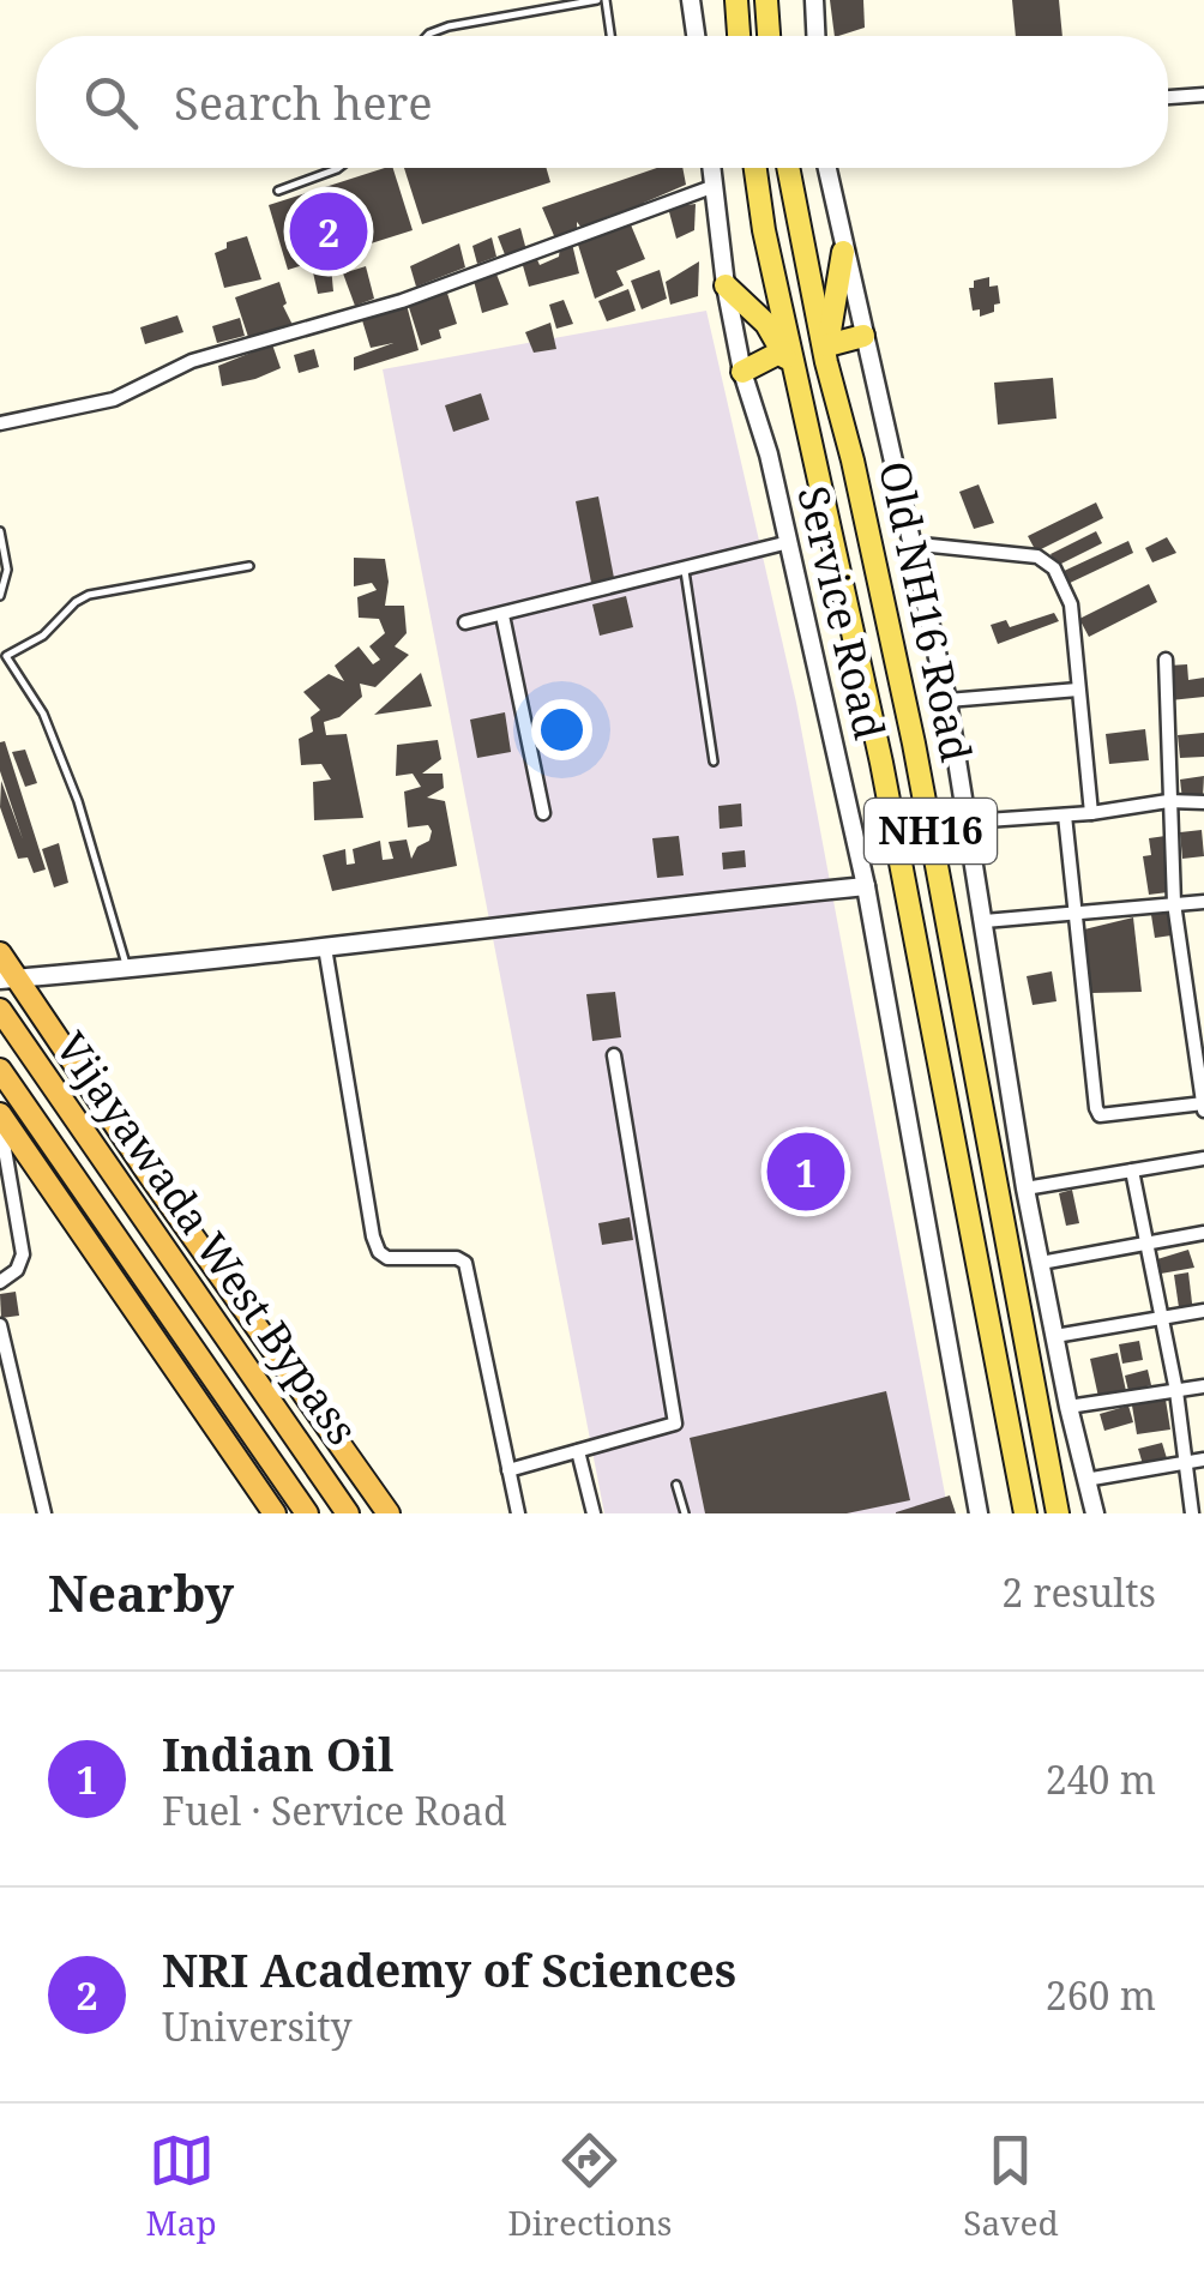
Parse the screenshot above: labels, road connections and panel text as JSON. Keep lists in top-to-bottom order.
{
  "streets": {
    "highway": ["Vijayawada West Bypass"],
    "main road": ["Old NH16 Road", "NH16"],
    "street": ["Service Road"]
  },
  "page": {
    "search": "Search here",
    "pins": ["2", "1"],
    "heading": ["Nearby", "2 results"],
    "list": [
      {
        "mark": "1",
        "name": "Indian Oil",
        "note": "Fuel · Service Road",
        "value": "240 m"
      },
      {
        "mark": "2",
        "name": "NRI Academy of Sciences",
        "note": "University",
        "value": "260 m"
      }
    ],
    "nav": ["Map", "Directions", "Saved"]
  }
}
